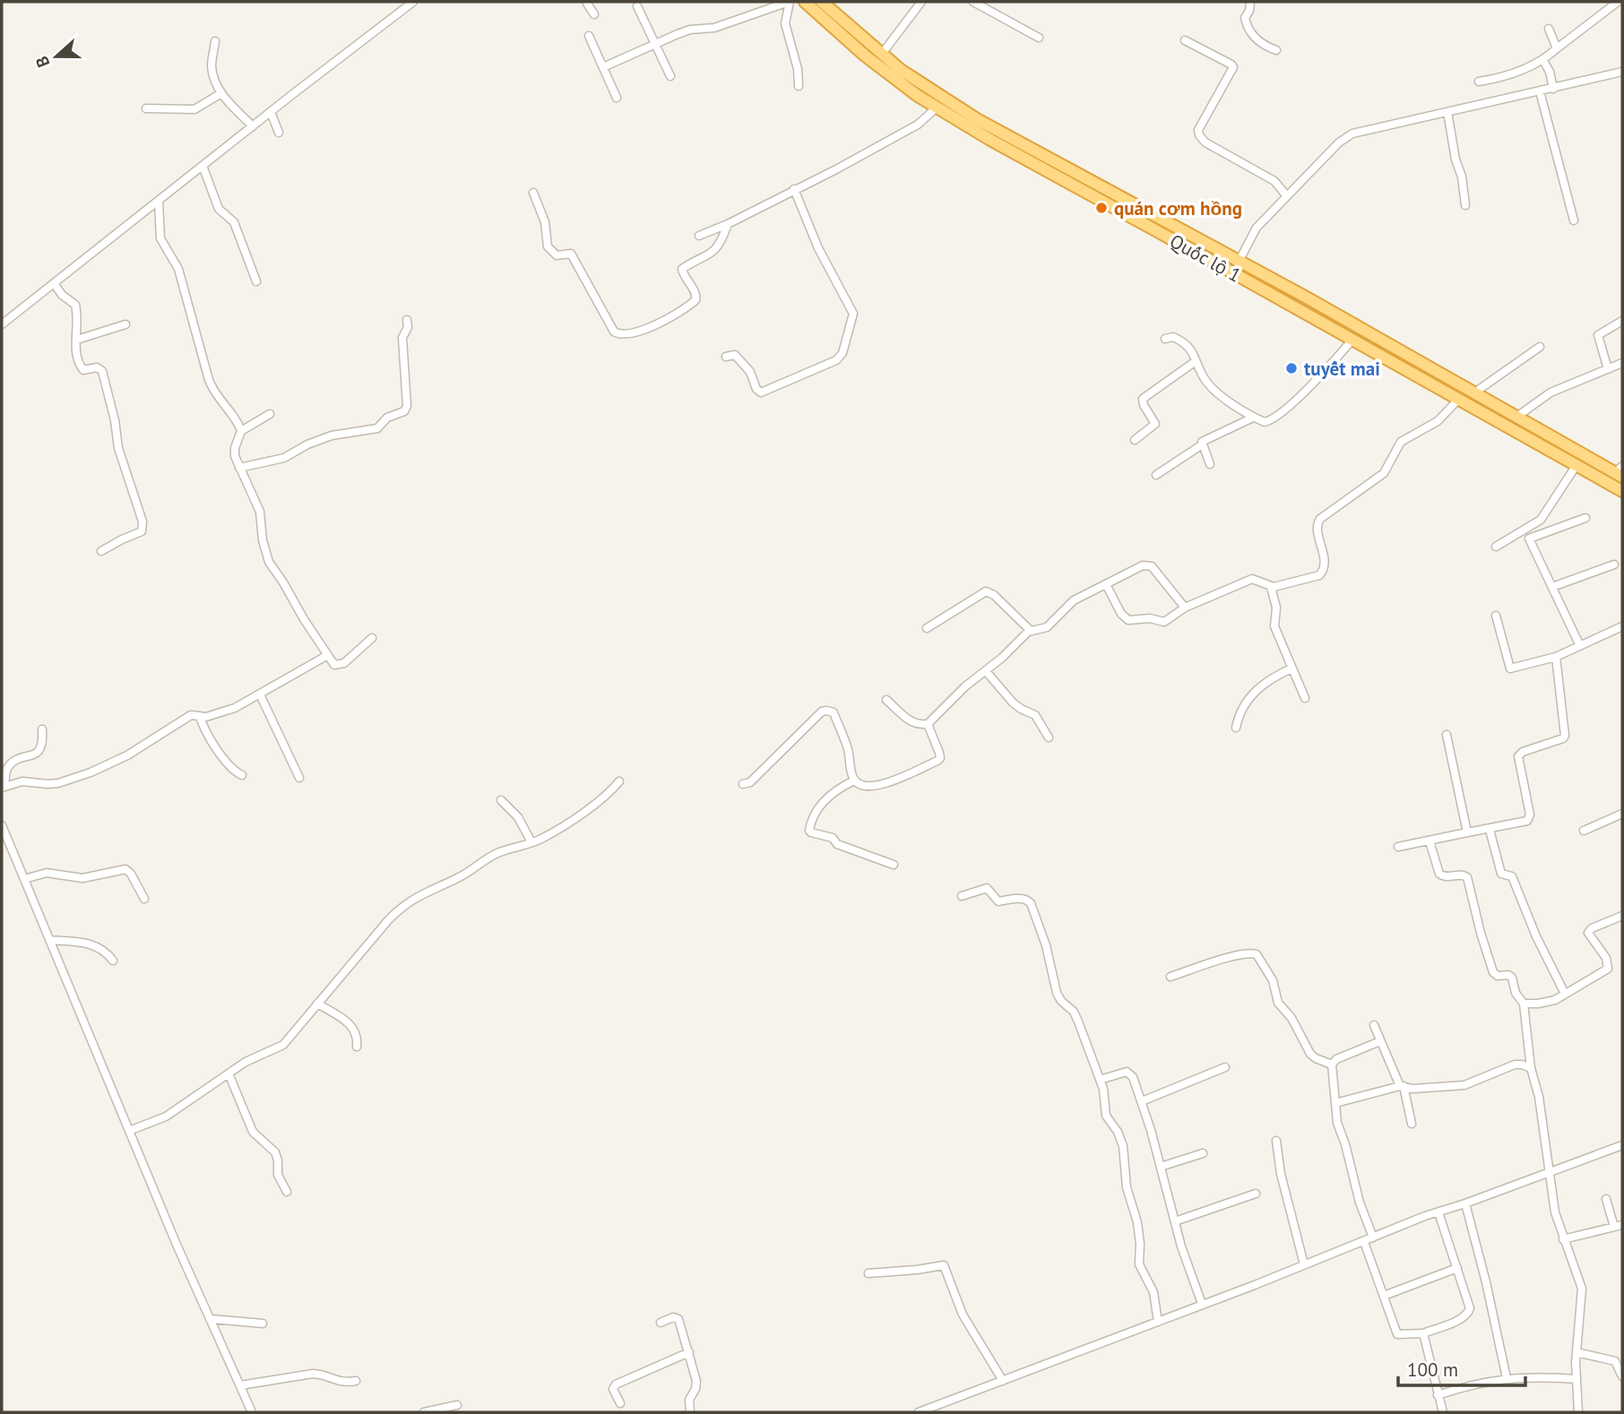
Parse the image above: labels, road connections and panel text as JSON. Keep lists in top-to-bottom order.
{
  "streets": {
    "highway": ["Quốc lộ 1"]
  },
  "places": ["quán cơm hồng", "tuyết mai"],
  "scale_bar": "100 m",
  "north": "left"
}
